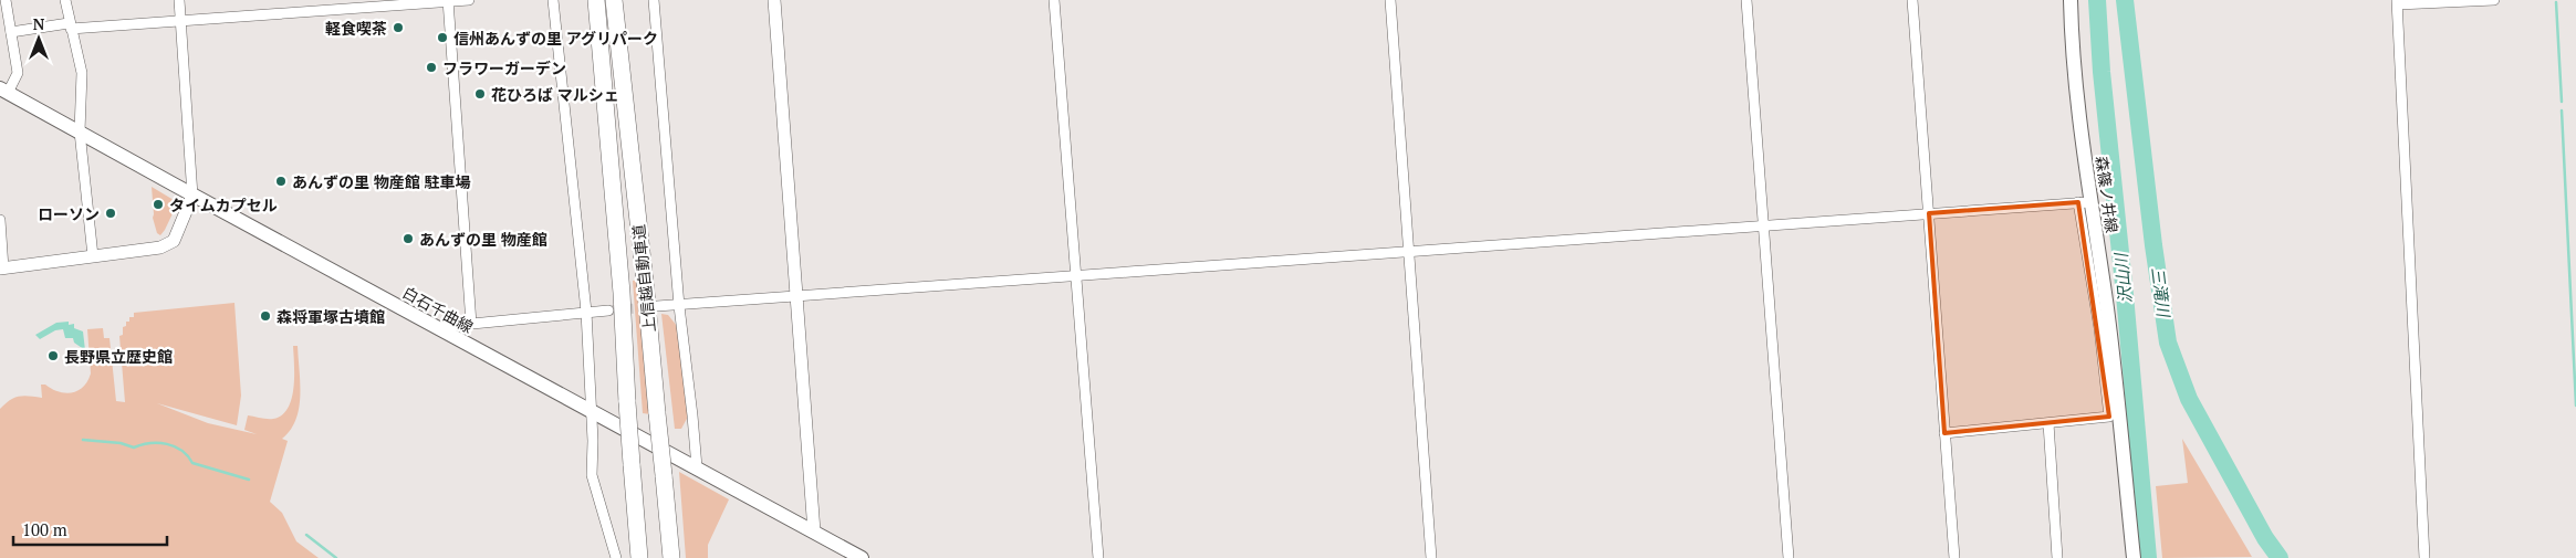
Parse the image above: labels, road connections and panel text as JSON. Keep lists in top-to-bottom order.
{
  "streets": {
    "highway": ["上信越自動車道"],
    "main road": ["森篠ノ井線", "白石千曲線"]
  },
  "water": ["沢山川", "三滝川"],
  "places": [
    "軽食喫茶",
    "信州あんずの里 アグリパーク",
    "フラワーガーデン",
    "花ひろば マルシェ",
    "あんずの里 物産館 駐車場",
    "タイムカプセル",
    "ローソン",
    "あんずの里 物産館",
    "森将軍塚古墳館",
    "長野県立歴史館"
  ],
  "scale_bar": "100 m",
  "north": "top"
}
